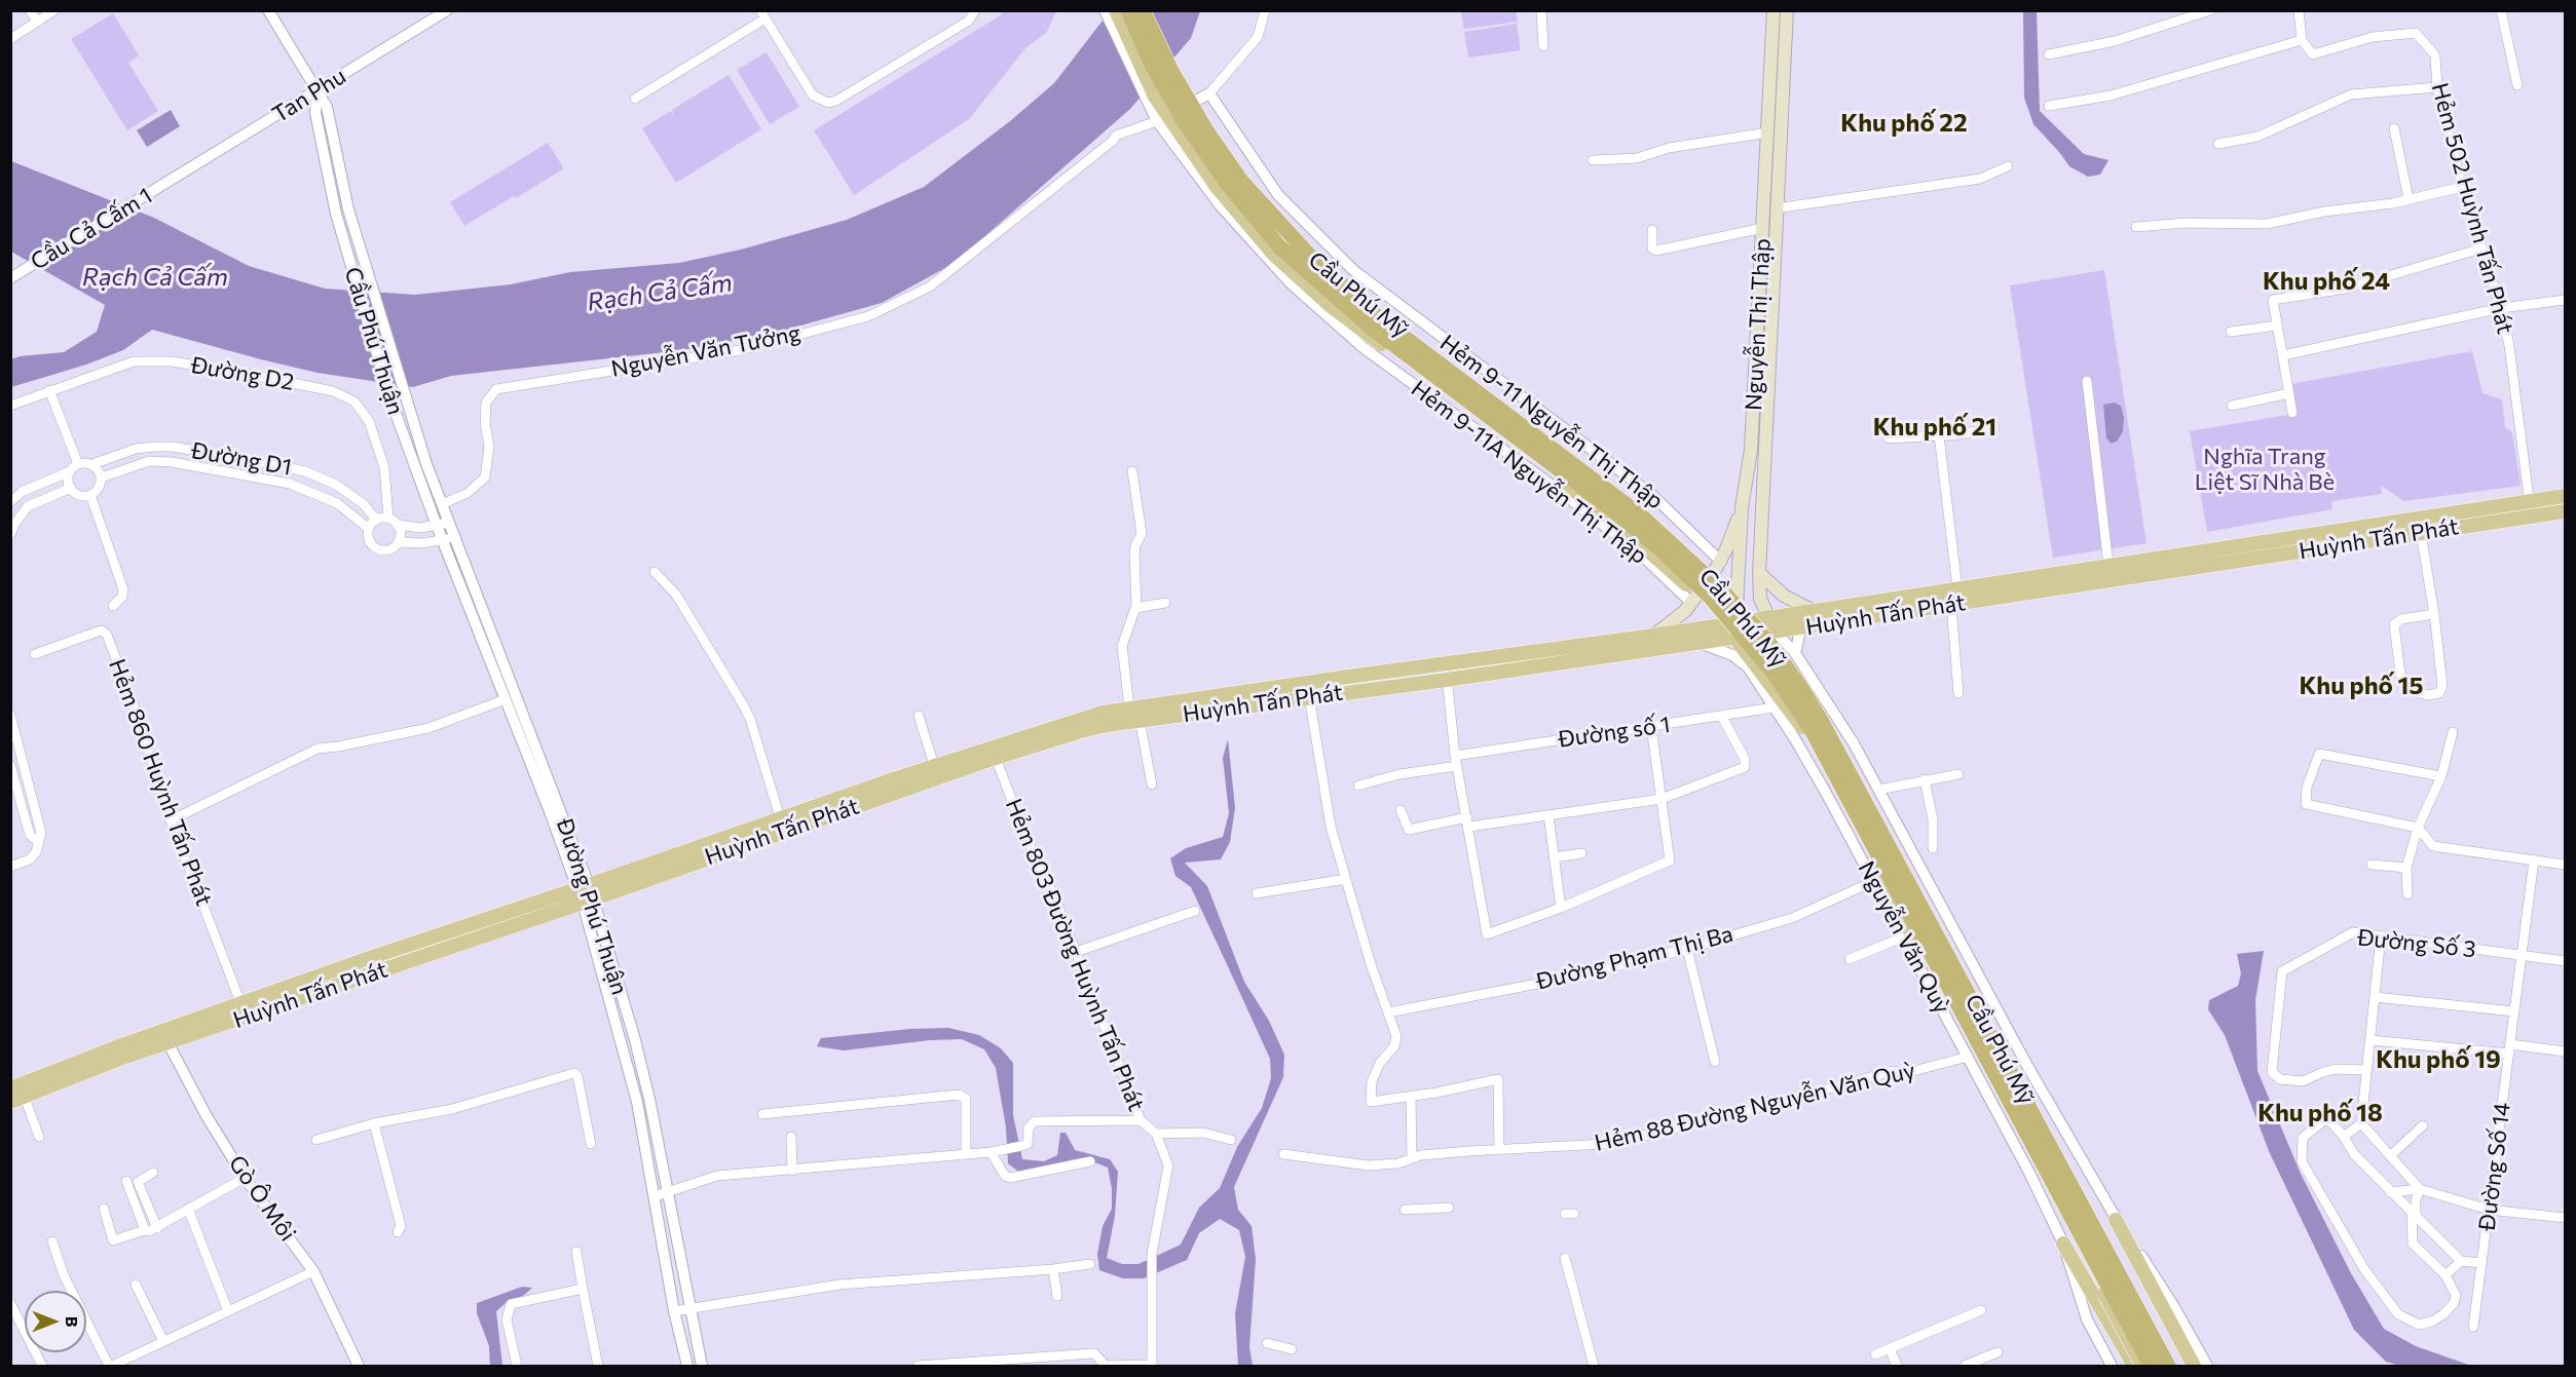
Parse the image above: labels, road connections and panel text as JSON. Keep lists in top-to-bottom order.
{
  "streets": {
    "highway": ["Cầu Phú Mỹ"],
    "main road": ["Nguyễn Thị Thập", "Huỳnh Tấn Phát", "Nguyễn Văn Quỳ"],
    "street": [
      "Tan Phu",
      "Hẻm 502 Huỳnh Tấn Phát",
      "Cầu Cả Cấm 1",
      "Cầu Phú Thuận",
      "Nguyễn Văn Tưởng",
      "Đường D2",
      "Hẻm 9-11 Nguyễn Thị Thập",
      "Đường D1",
      "Hẻm 9-11A Nguyễn Thị Thập",
      "Đường số 1",
      "Hẻm 860 Huỳnh Tấn Phát",
      "Đường Phú Thuận",
      "Đường Số 3",
      "Hẻm 803 Đường Huỳnh Tấn Phát",
      "Đường Phạm Thị Ba",
      "Hẻm 88 Đường Nguyễn Văn Quỳ",
      "Đường Số 14",
      "Gò Ô Môi"
    ]
  },
  "crossings": [
    ["Tan Phu", "Cầu Cả Cấm 1"],
    ["Tan Phu", "Cầu Phú Thuận"],
    ["Hẻm 502 Huỳnh Tấn Phát", "Huỳnh Tấn Phát"],
    ["Nguyễn Thị Thập", "Huỳnh Tấn Phát"],
    ["Nguyễn Thị Thập", "Nguyễn Văn Quỳ"],
    ["Cầu Phú Thuận", "Đường Phú Thuận"],
    ["Nguyễn Văn Tưởng", "Hẻm 9-11A Nguyễn Thị Thập"],
    ["Nguyễn Văn Tưởng", "Đường Phú Thuận"],
    ["Đường D2", "Đường D1"],
    ["Huỳnh Tấn Phát", "Hẻm 860 Huỳnh Tấn Phát"],
    ["Huỳnh Tấn Phát", "Đường Phú Thuận"],
    ["Huỳnh Tấn Phát", "Nguyễn Văn Quỳ"],
    ["Huỳnh Tấn Phát", "Hẻm 803 Đường Huỳnh Tấn Phát"],
    ["Huỳnh Tấn Phát", "Gò Ô Môi"],
    ["Đường số 1", "Nguyễn Văn Quỳ"],
    ["Nguyễn Văn Quỳ", "Đường Phạm Thị Ba"],
    ["Nguyễn Văn Quỳ", "Hẻm 88 Đường Nguyễn Văn Quỳ"],
    ["Đường Số 3", "Đường Số 14"]
  ],
  "districts": [
    "Khu phố 22",
    "Khu phố 24",
    "Khu phố 21",
    "Khu phố 15",
    "Khu phố 19",
    "Khu phố 18"
  ],
  "water": ["Rạch Cả Cấm"],
  "parks": ["Nghĩa Trang Liệt Sĩ Nhà Bè"],
  "north": "right"
}
